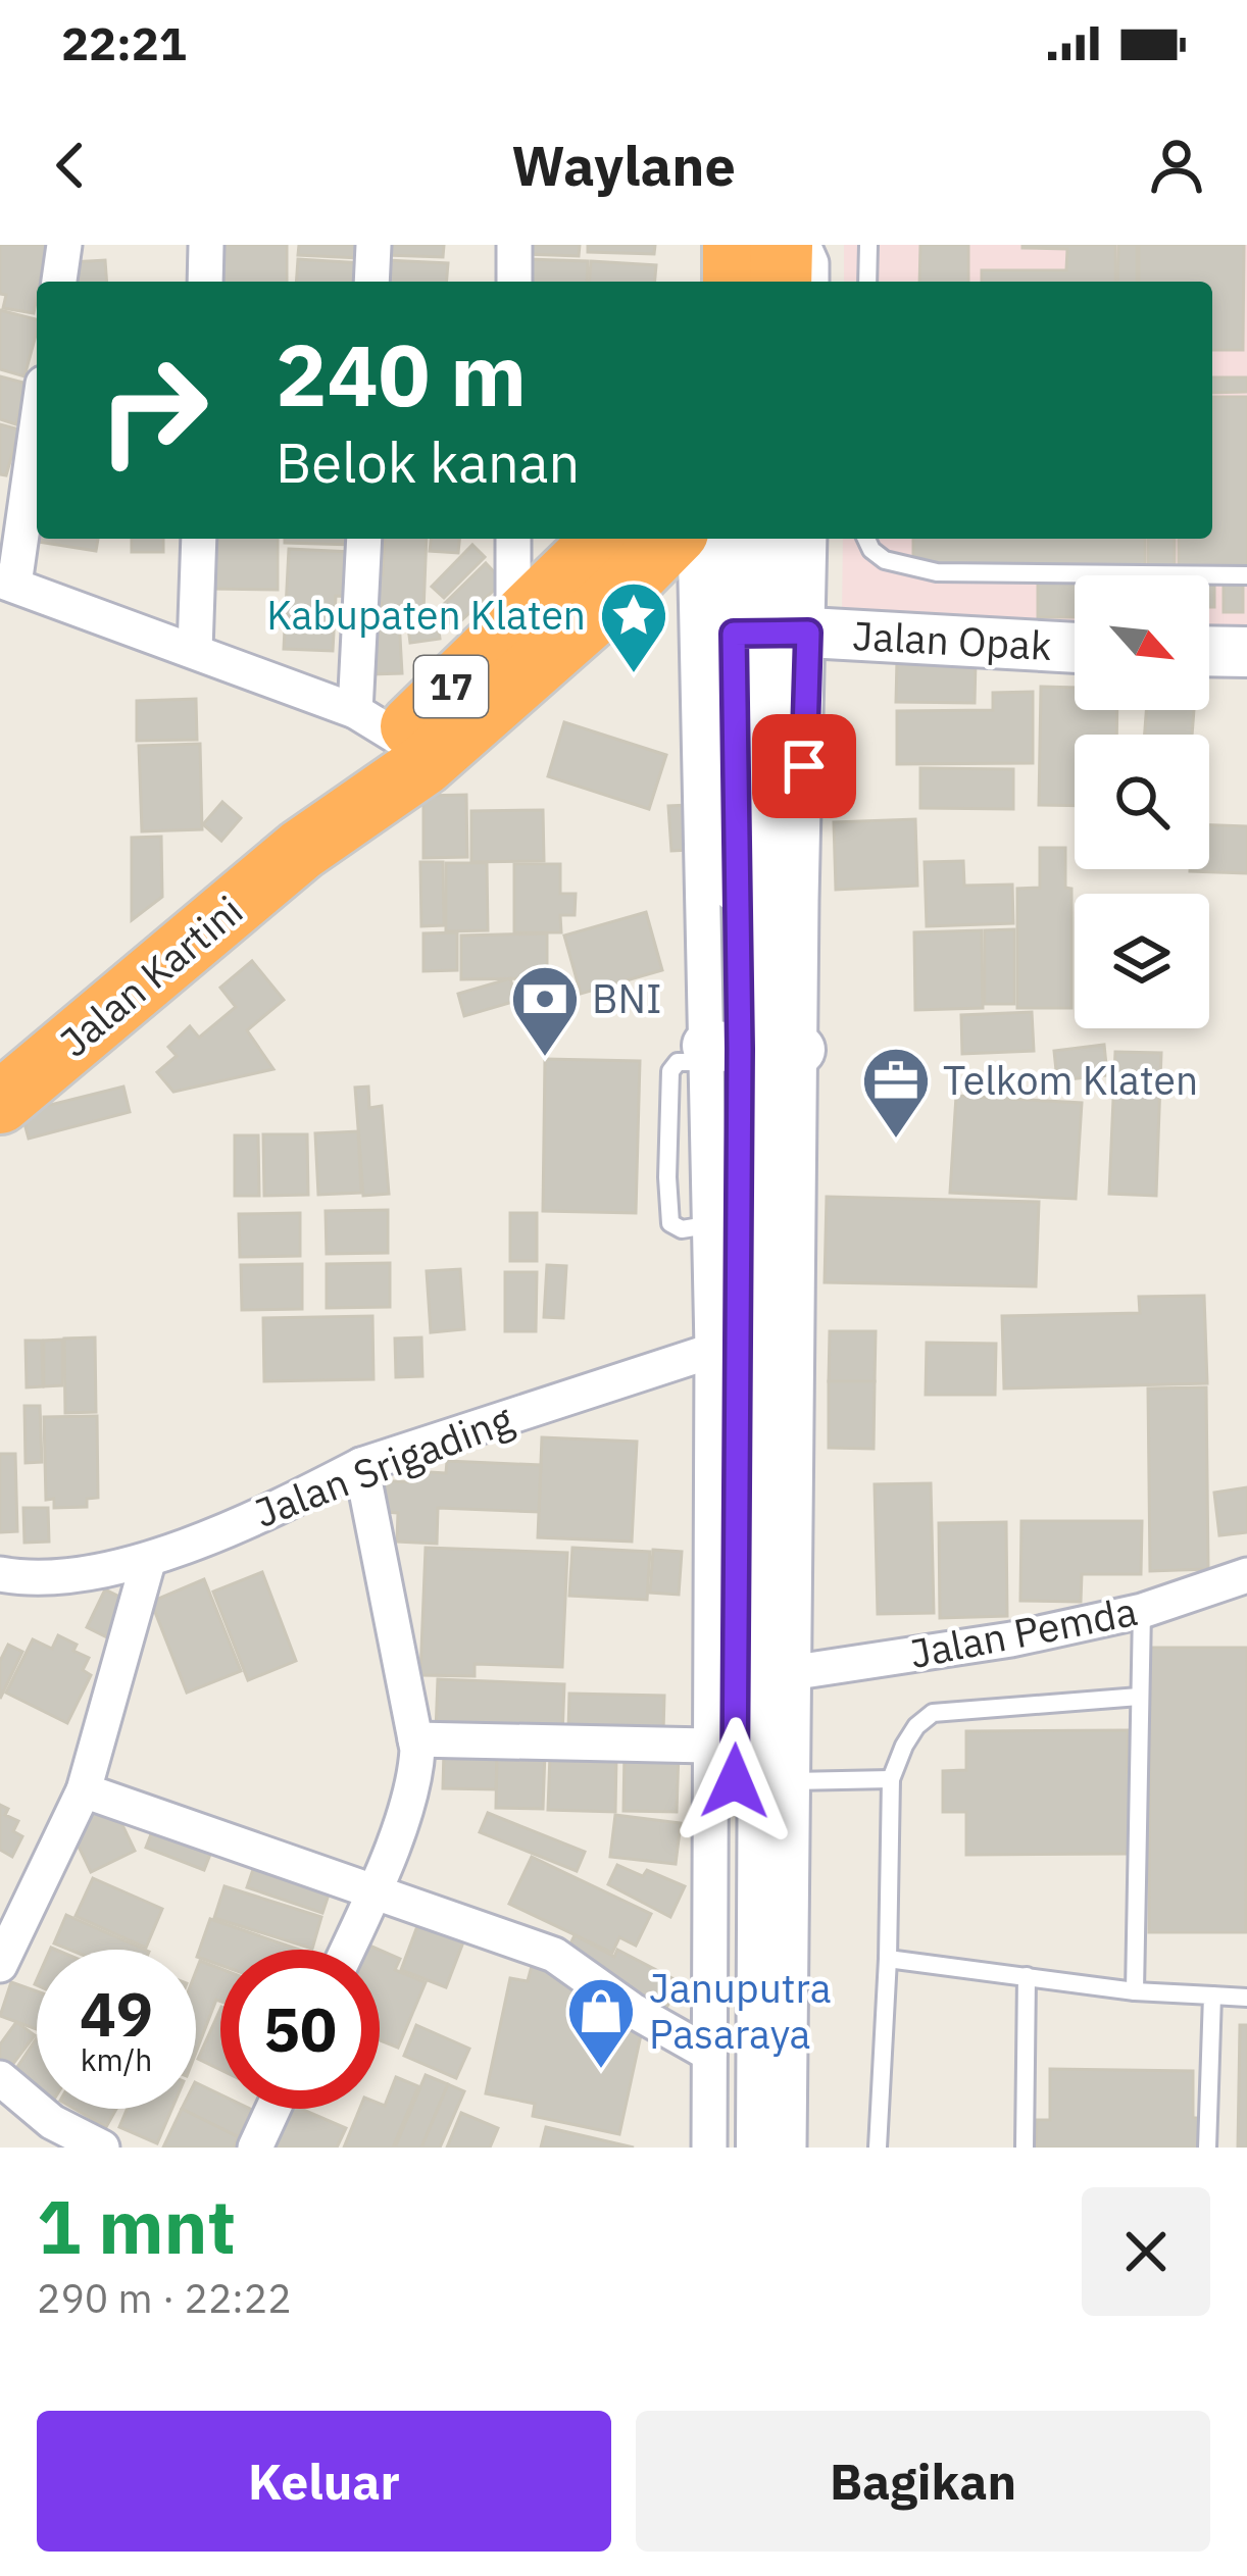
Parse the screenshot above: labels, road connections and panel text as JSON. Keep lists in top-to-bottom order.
{
  "streets": {
    "highway": ["17", "Jalan Kartini"],
    "main road": ["Jalan Opak"],
    "street": ["Jalan Srigading", "Jalan Pemda"]
  },
  "places": {
    "place": ["Kabupaten Klaten"],
    "bank": ["BNI"],
    "office": ["Telkom Klaten"],
    "shop": ["Januputra Pasaraya"]
  },
  "north": "bottom right",
  "page": {
    "status": "22:21",
    "header": "Waylane",
    "turn": ["240 m", "Belok kanan"],
    "speed": "49 km/h",
    "limit": "50",
    "heading": ["1 mnt", "290 m · 22:22"],
    "buttons": ["Keluar", "Bagikan"]
  }
}
